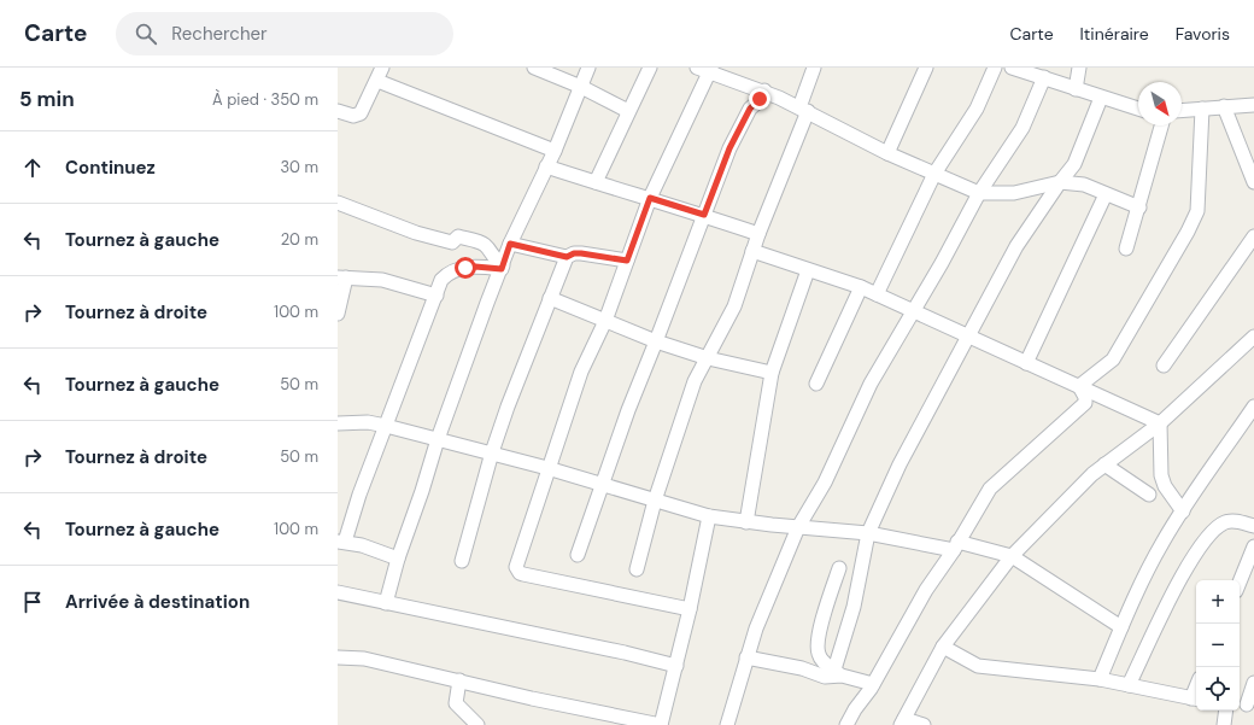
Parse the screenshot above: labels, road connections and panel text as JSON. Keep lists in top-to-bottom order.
{
  "north": "bottom right",
  "page": {
    "header": "Carte",
    "search": "Rechercher",
    "nav": ["Carte", "Itinéraire", "Favoris"],
    "heading": ["5 min", "À pied · 350 m"],
    "list": [
      ["Continuez", "30 m"],
      ["Tournez à gauche", "20 m"],
      ["Tournez à droite", "100 m"],
      ["Tournez à gauche", "50 m"],
      ["Tournez à droite", "50 m"],
      ["Tournez à gauche", "100 m"],
      "Arrivée à destination"
    ],
    "map_buttons": ["+", "−"]
  }
}
